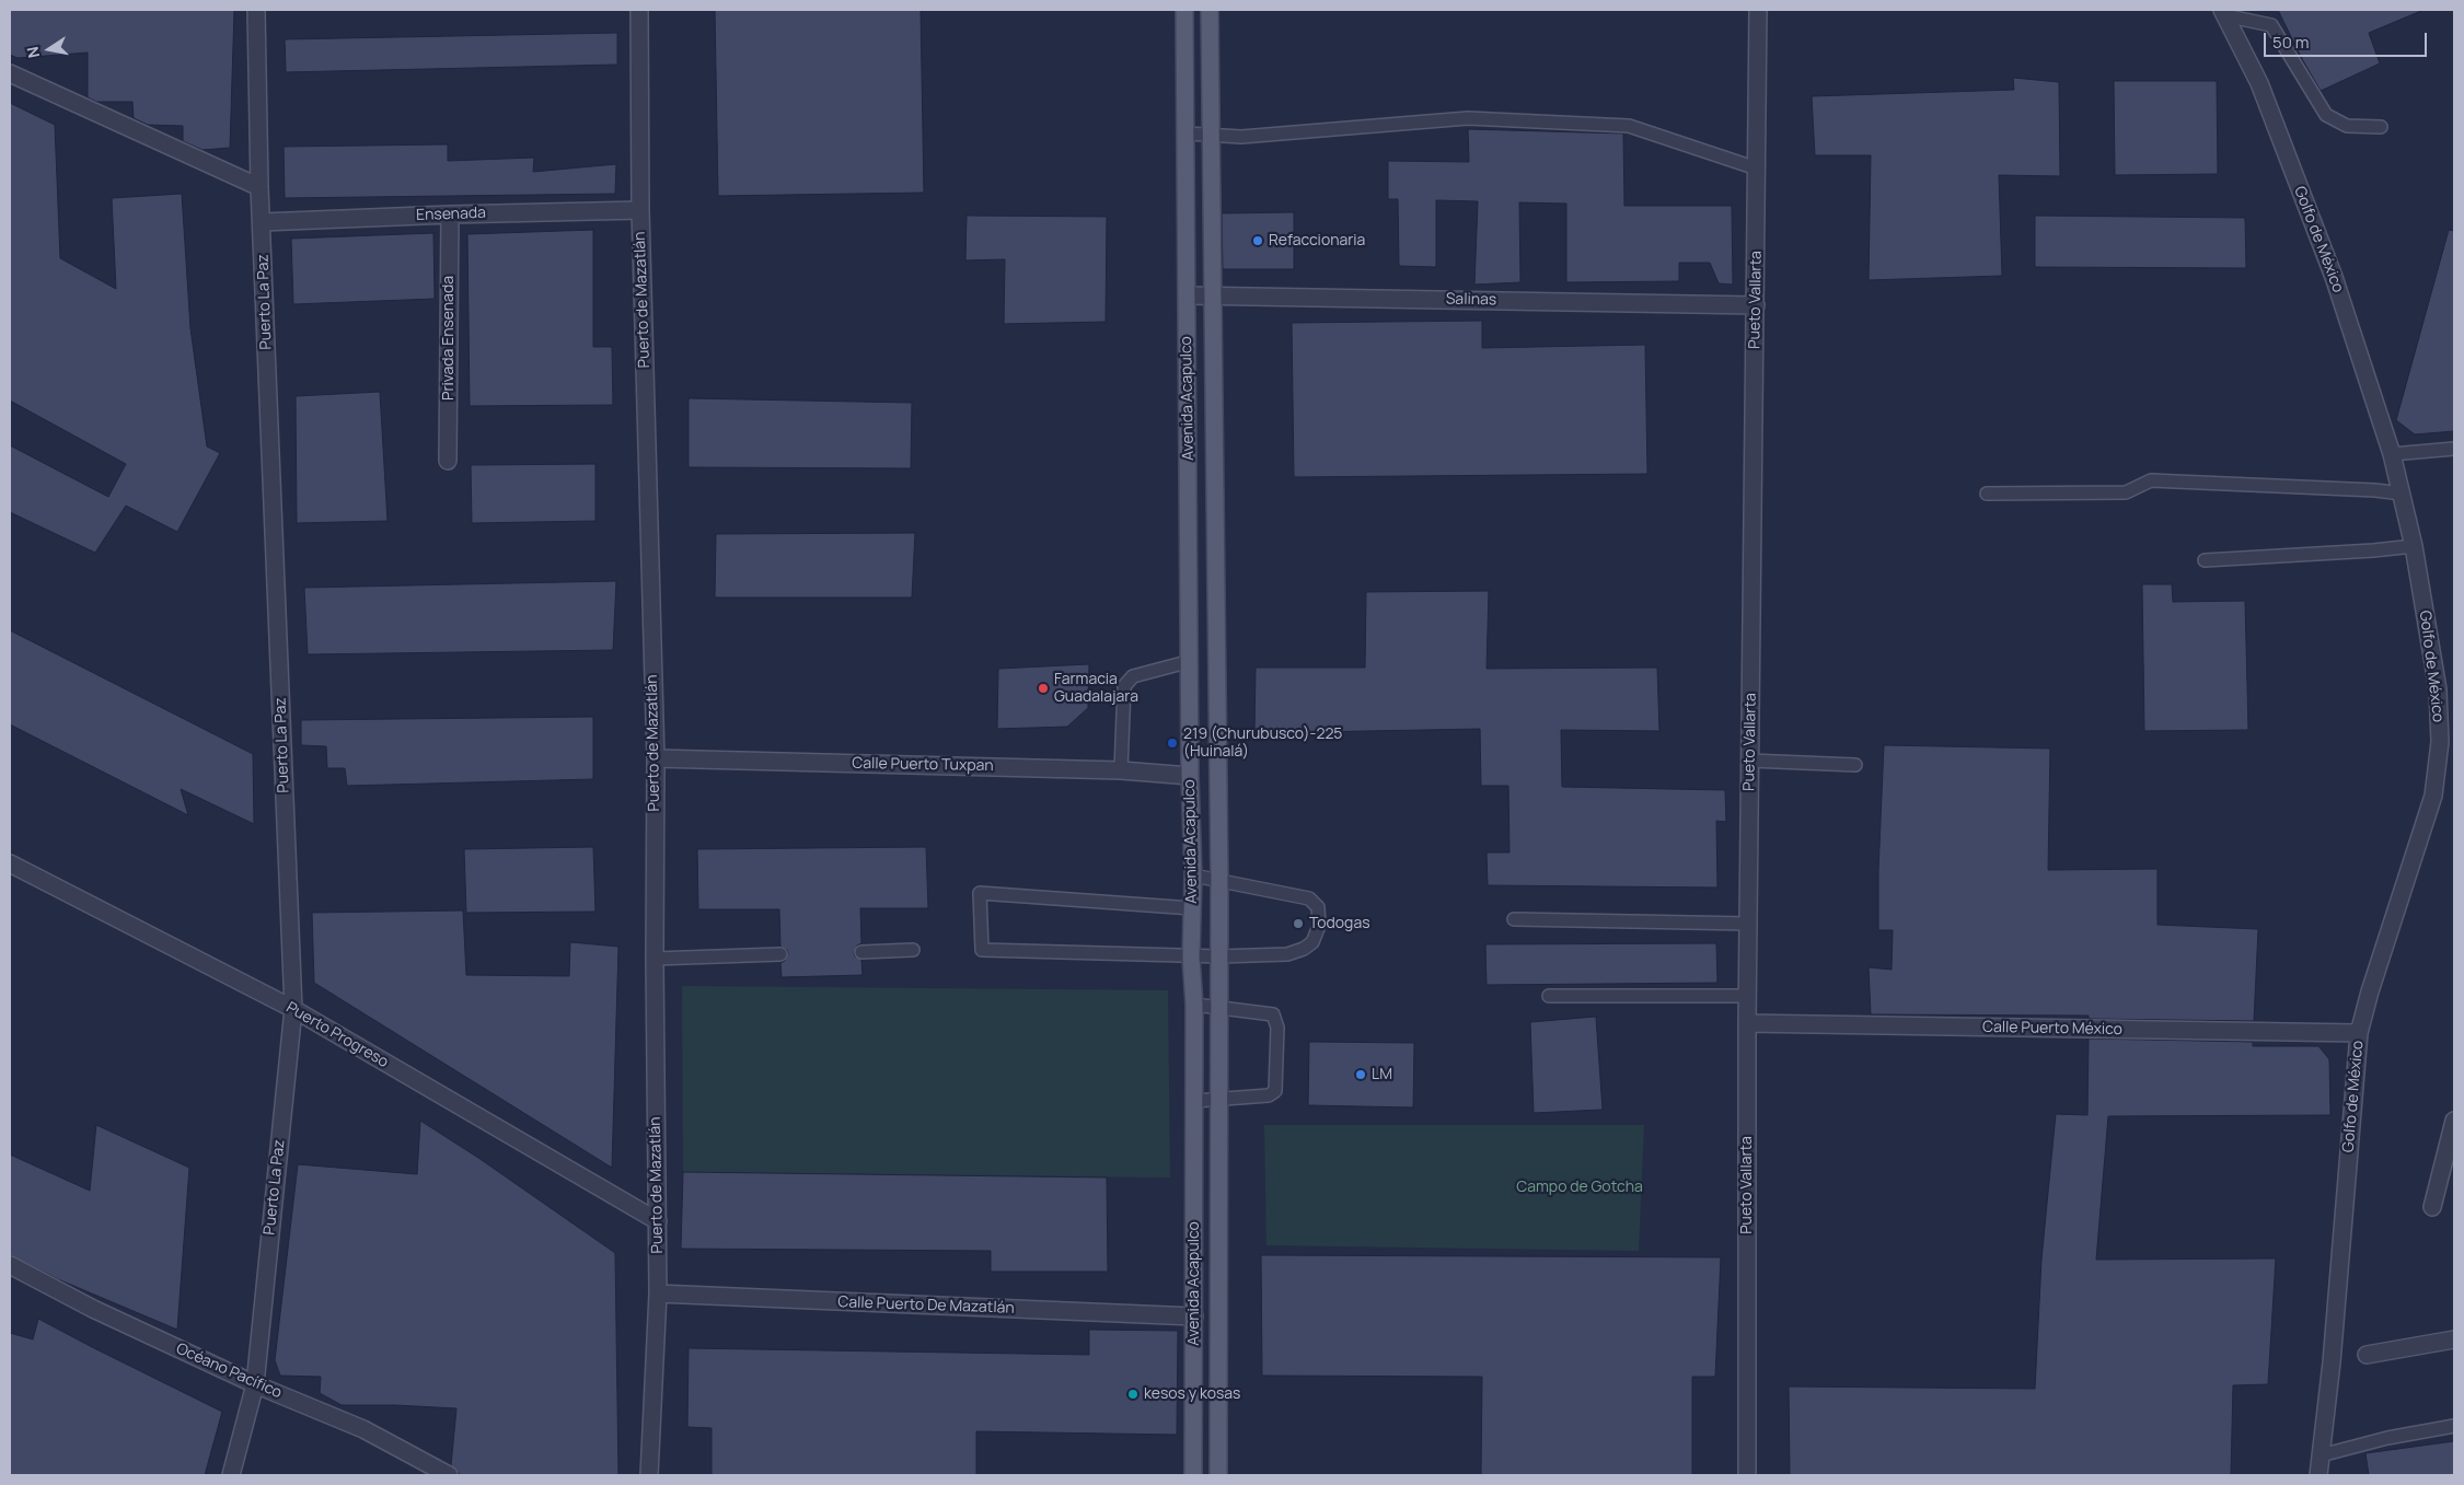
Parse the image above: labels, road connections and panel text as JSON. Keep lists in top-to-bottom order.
{
  "streets": {
    "main road": ["Avenida Acapulco"],
    "street": [
      "Ensenada",
      "Golfo de México",
      "Puerto de Mazatlán",
      "Salinas",
      "Pueto Vallarta",
      "Puerto La Paz",
      "Privada Ensenada",
      "Calle Puerto Tuxpan",
      "Calle Puerto México",
      "Puerto Progreso",
      "Calle Puerto De Mazatlán",
      "Océano Pacífico"
    ]
  },
  "crossings": [
    ["Ensenada", "Puerto de Mazatlán"],
    ["Ensenada", "Puerto La Paz"],
    ["Ensenada", "Privada Ensenada"],
    ["Golfo de México", "Calle Puerto México"],
    ["Puerto de Mazatlán", "Calle Puerto Tuxpan"],
    ["Puerto de Mazatlán", "Puerto Progreso"],
    ["Puerto de Mazatlán", "Calle Puerto De Mazatlán"],
    ["Salinas", "Pueto Vallarta"],
    ["Salinas", "Avenida Acapulco"],
    ["Pueto Vallarta", "Calle Puerto México"],
    ["Puerto La Paz", "Puerto Progreso"],
    ["Puerto La Paz", "Océano Pacífico"],
    ["Avenida Acapulco", "Calle Puerto Tuxpan"],
    ["Avenida Acapulco", "Calle Puerto De Mazatlán"]
  ],
  "parks": ["Campo de Gotcha"],
  "places": [
    "Refaccionaria",
    "Farmacia Guadalajara",
    "219 (Churubusco)-225 (Huinalá)",
    "Todogas",
    "LM",
    "kesos y kosas"
  ],
  "scale_bar": "50 m",
  "north": "left"
}
